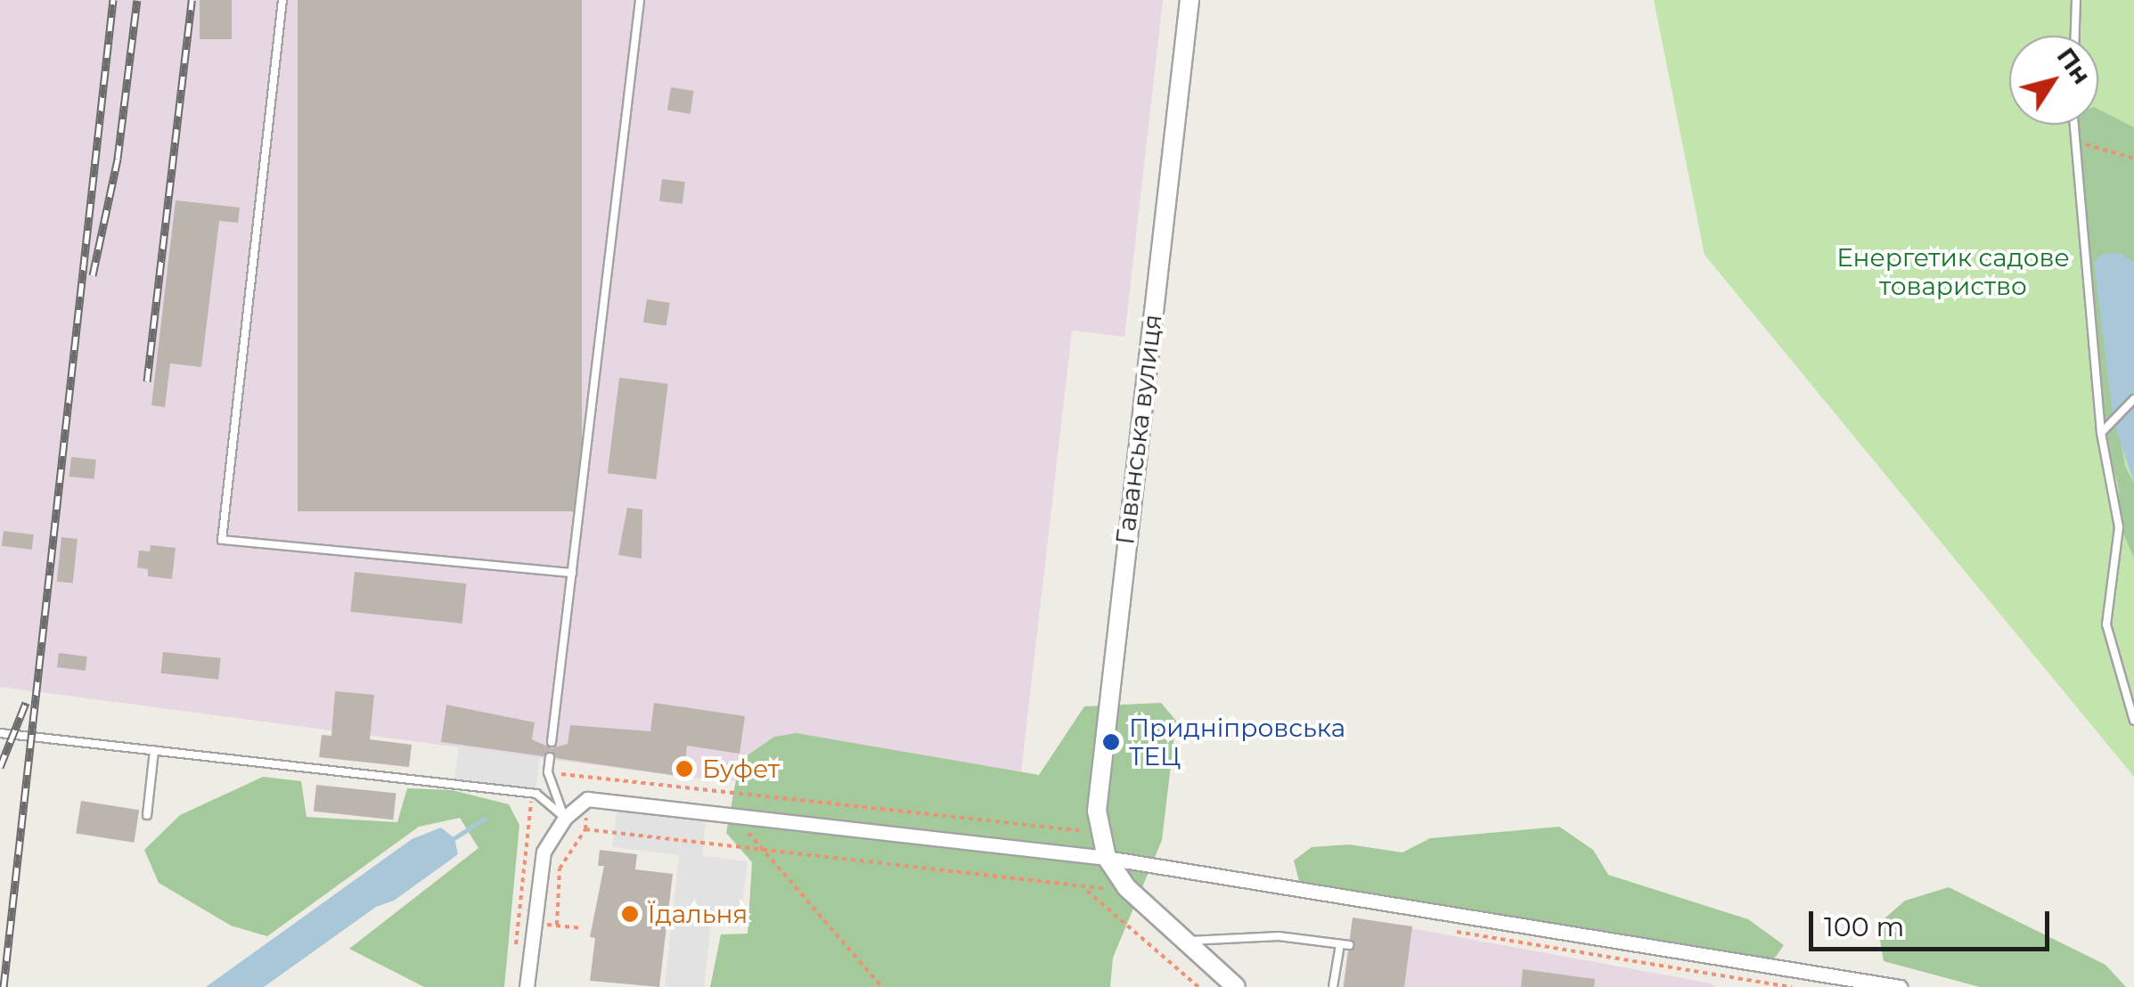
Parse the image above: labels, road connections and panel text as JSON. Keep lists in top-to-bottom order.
{
  "streets": {
    "street": ["Гаванська вулиця"]
  },
  "parks": ["Енергетик садове товариство"],
  "places": ["Придніпровська ТЕЦ", "Буфет", "Їдальня"],
  "scale_bar": "100 m",
  "north": "top right"
}
